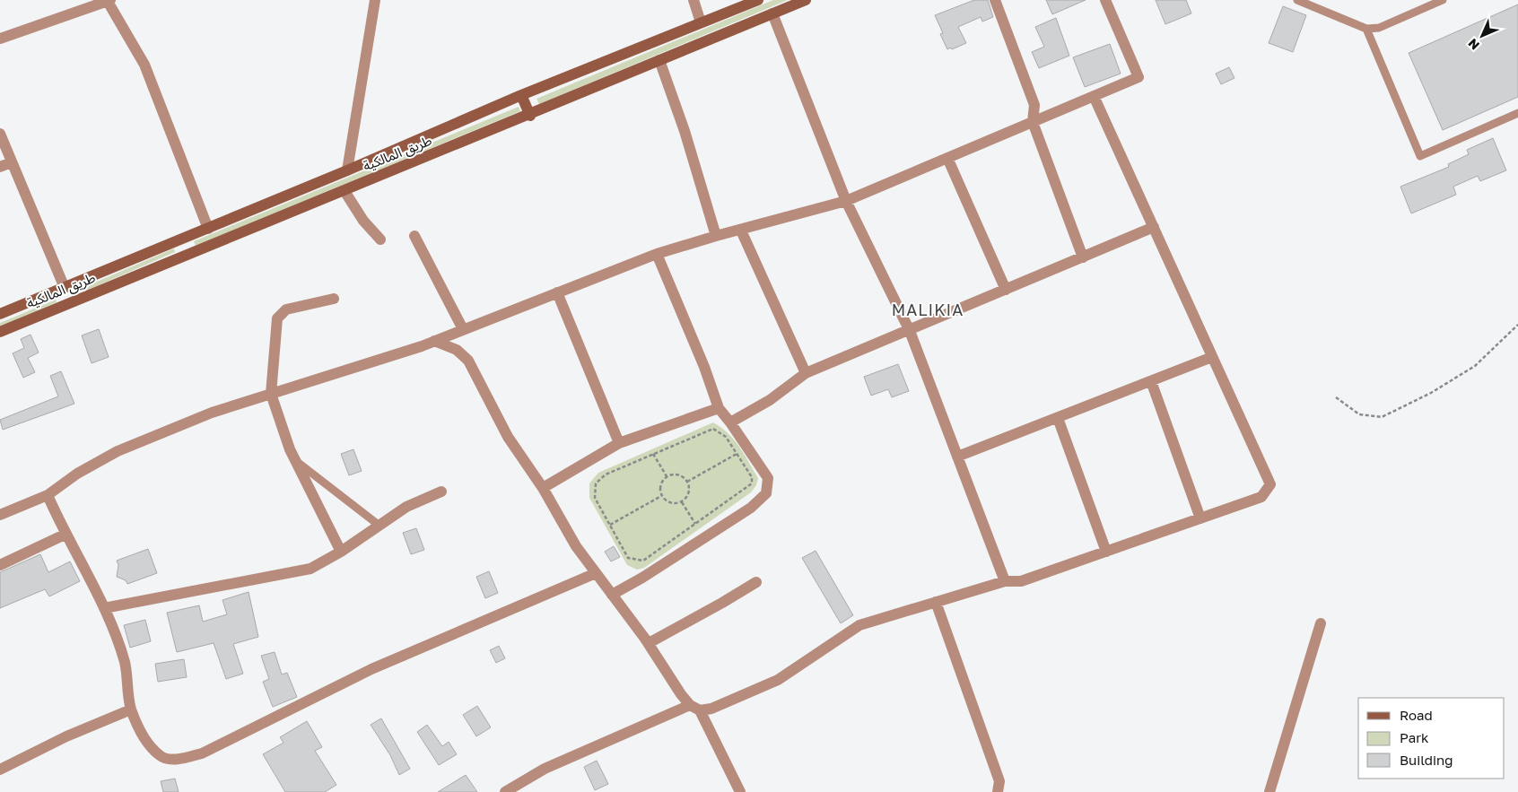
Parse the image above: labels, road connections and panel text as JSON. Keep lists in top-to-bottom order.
{
  "streets": {
    "main road": ["طريق المالكية"]
  },
  "districts": ["MALIKIA"],
  "legend": ["Road", "Park", "Building"],
  "north": "bottom left"
}
